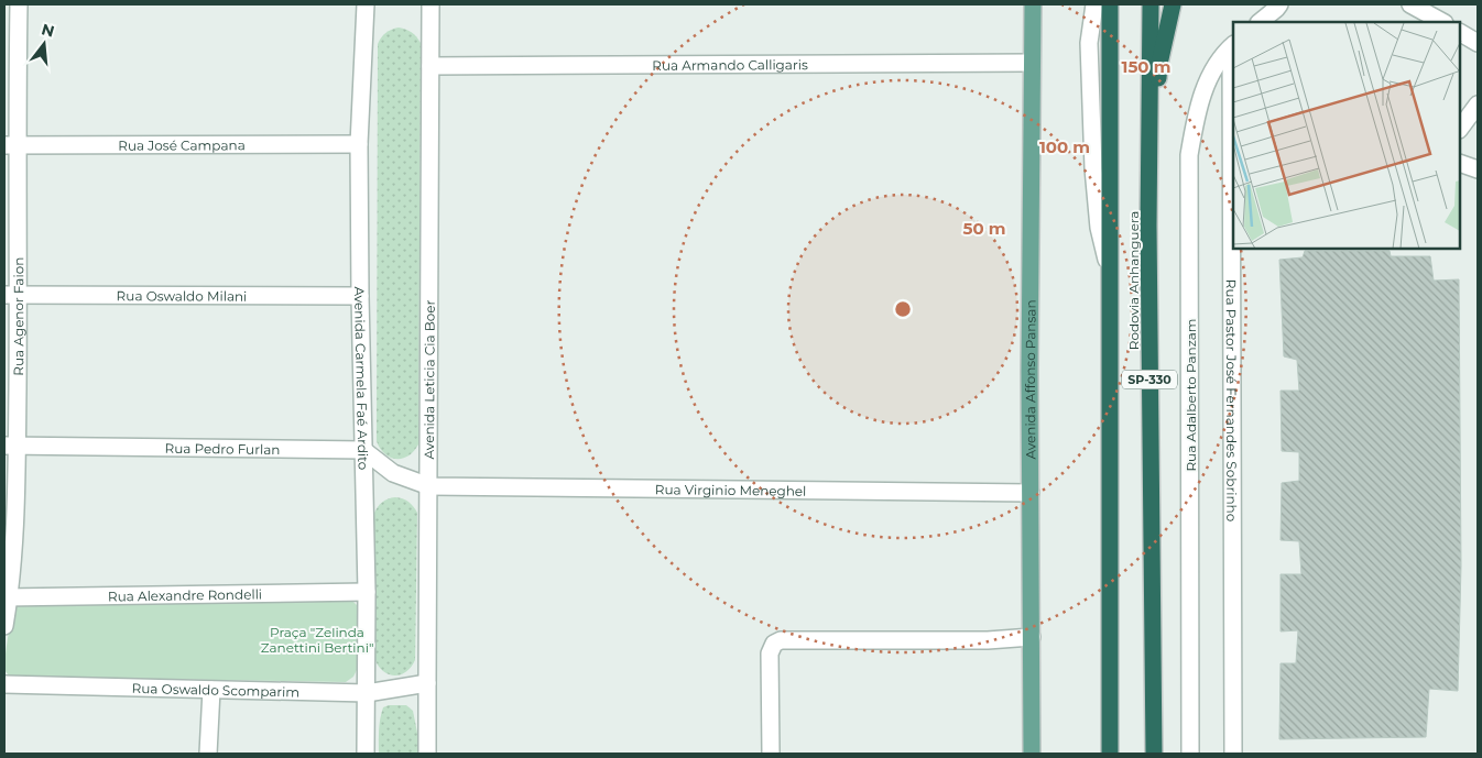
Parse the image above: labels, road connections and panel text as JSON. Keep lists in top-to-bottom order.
{
  "streets": {
    "highway": ["Rodovia Anhanguera", "SP-330"],
    "main road": ["Avenida Affonso Pansan"],
    "street": [
      "Rua Armando Calligaris",
      "Rua José Campana",
      "Rua Oswaldo Milani",
      "Rua Agenor Faion",
      "Avenida Carmela Faé Ardito",
      "Avenida Leticia Cia Boer",
      "Rua Adalberto Panzam",
      "Rua Pastor José Fernandes Sobrinho",
      "Rua Pedro Furlan",
      "Rua Virginio Meneghel",
      "Rua Alexandre Rondelli",
      "Rua Oswaldo Scomparim"
    ]
  },
  "crossings": [
    ["Rua Armando Calligaris", "Avenida Affonso Pansan"],
    ["Rua Armando Calligaris", "Avenida Leticia Cia Boer"],
    ["Rua José Campana", "Rua Agenor Faion"],
    ["Rua José Campana", "Avenida Carmela Faé Ardito"],
    ["Rua Oswaldo Milani", "Rua Agenor Faion"],
    ["Rua Oswaldo Milani", "Avenida Carmela Faé Ardito"],
    ["Rua Agenor Faion", "Rua Pedro Furlan"],
    ["Rua Agenor Faion", "Rua Alexandre Rondelli"],
    ["Avenida Carmela Faé Ardito", "Rua Pedro Furlan"],
    ["Avenida Carmela Faé Ardito", "Rua Alexandre Rondelli"],
    ["Avenida Carmela Faé Ardito", "Rua Oswaldo Scomparim"],
    ["Avenida Affonso Pansan", "Rua Virginio Meneghel"],
    ["Avenida Leticia Cia Boer", "Rua Virginio Meneghel"],
    ["Avenida Leticia Cia Boer", "Rua Oswaldo Scomparim"],
    ["Rua Adalberto Panzam", "Rua Pastor José Fernandes Sobrinho"]
  ],
  "parks": ["Praça \"Zelinda Zanettini Bertini\""],
  "north": "top",
  "rings": ["150 m", "100 m", "50 m"]
}
